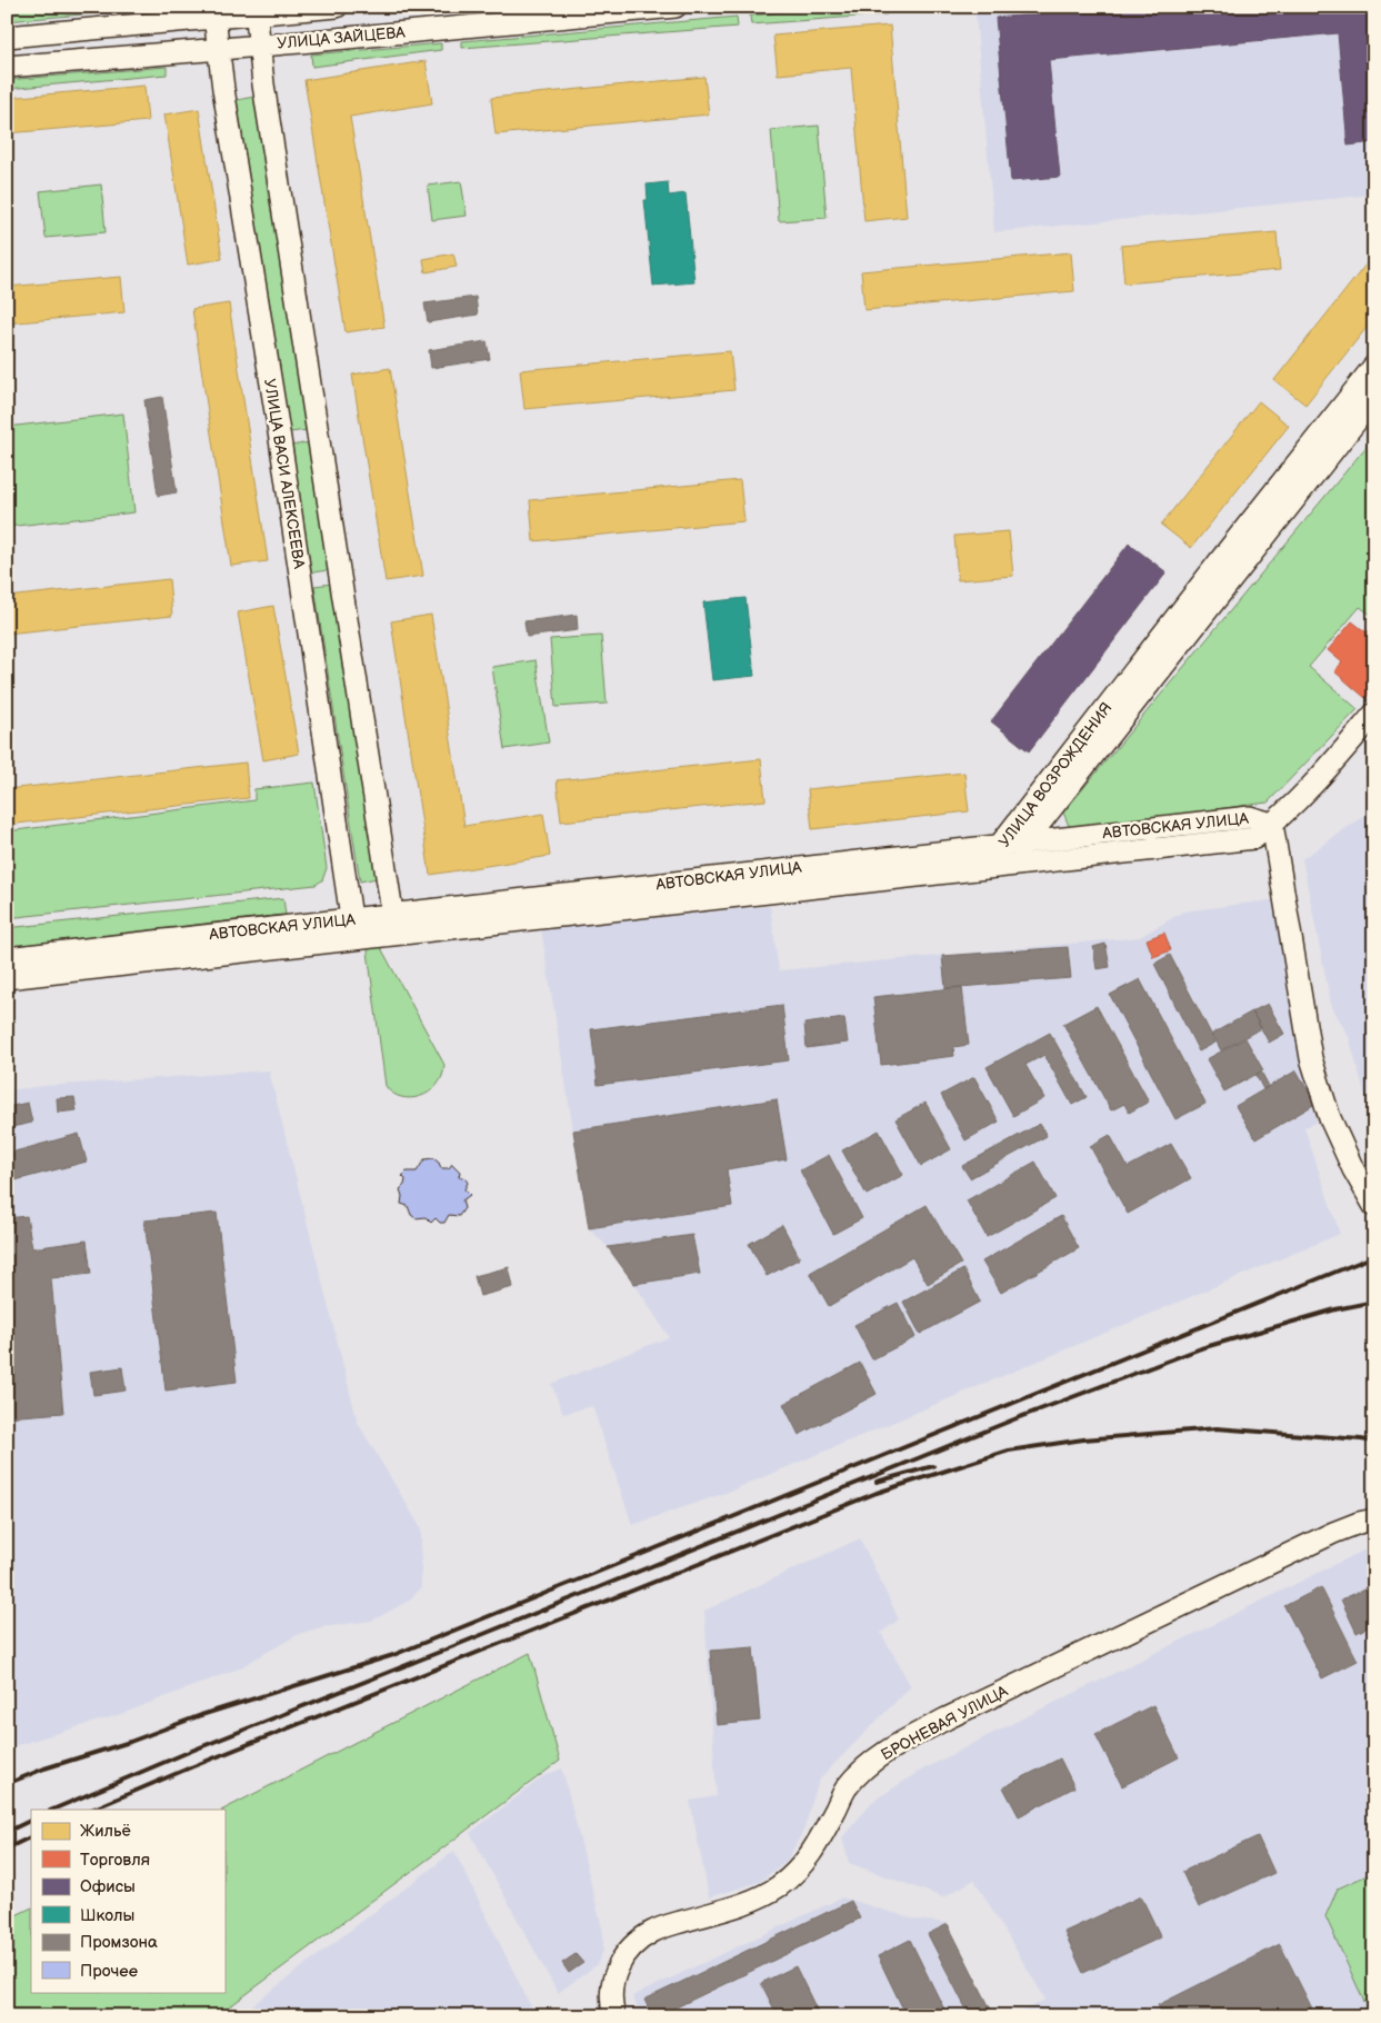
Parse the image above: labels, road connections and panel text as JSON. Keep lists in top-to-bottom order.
{
  "streets": {
    "street": [
      "УЛИЦА ЗАЙЦЕВА",
      "УЛИЦА ВАСИ АЛЕКСЕЕВА",
      "УЛИЦА ВОЗРОЖДЕНИЯ",
      "АВТОВСКАЯ УЛИЦА",
      "БРОНЕВАЯ УЛИЦА"
    ]
  },
  "crossings": [
    ["УЛИЦА ЗАЙЦЕВА", "УЛИЦА ВАСИ АЛЕКСЕЕВА"],
    ["УЛИЦА ВАСИ АЛЕКСЕЕВА", "АВТОВСКАЯ УЛИЦА"],
    ["УЛИЦА ВОЗРОЖДЕНИЯ", "АВТОВСКАЯ УЛИЦА"]
  ],
  "legend": [
    "Жильё",
    "Торговля",
    "Офисы",
    "Школы",
    "Промзона",
    "Прочее"
  ]
}
